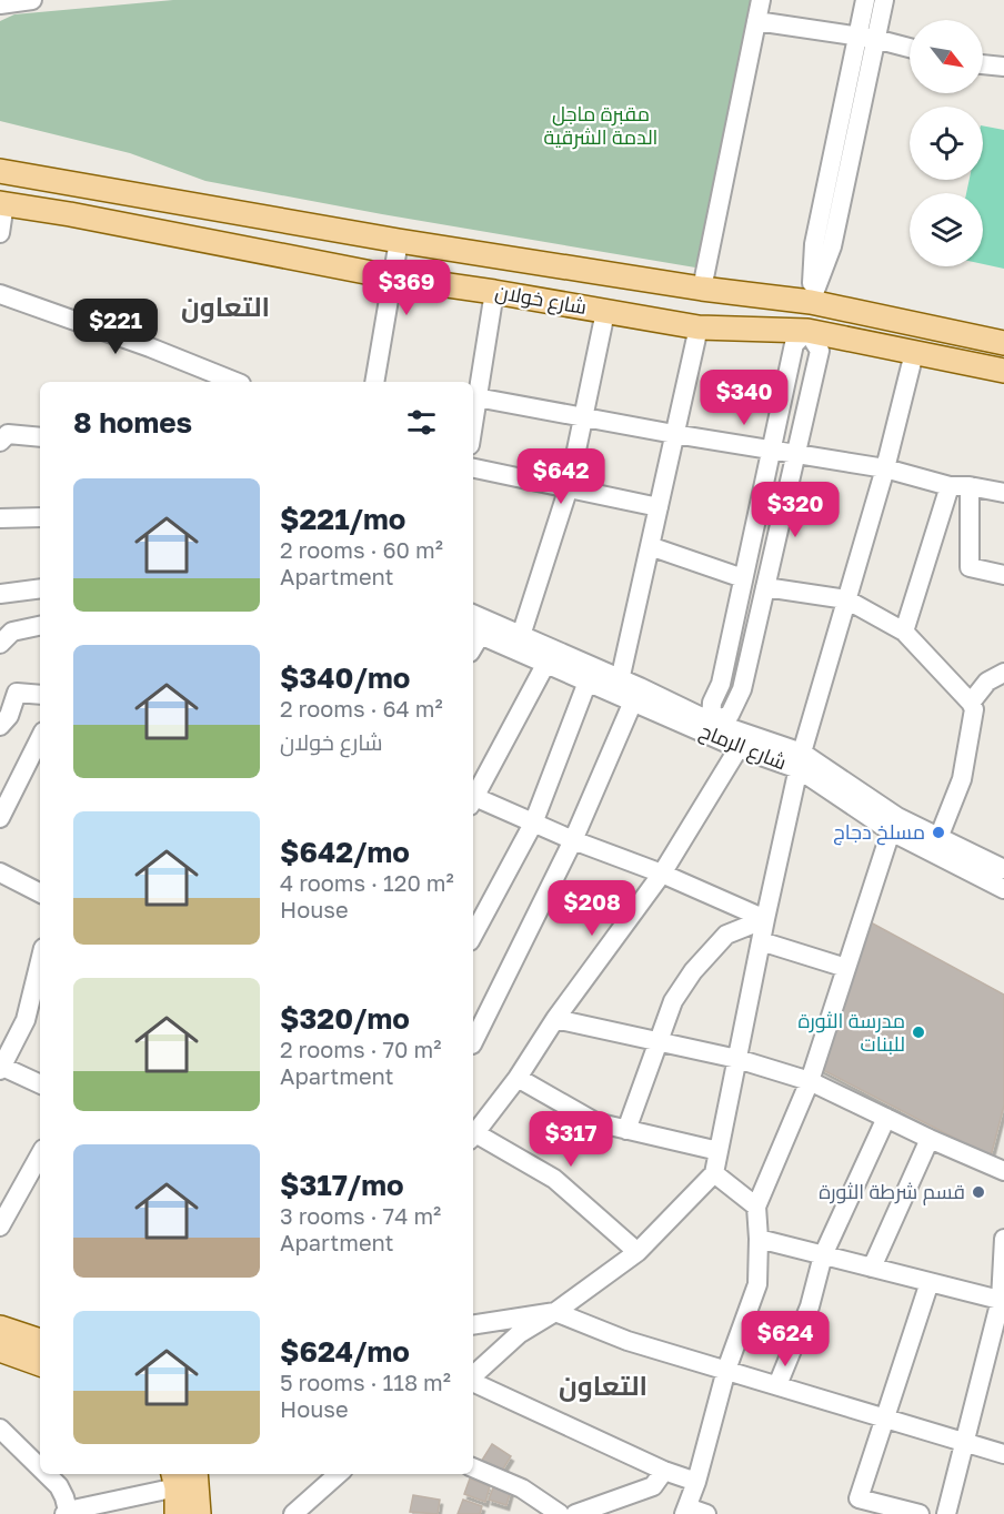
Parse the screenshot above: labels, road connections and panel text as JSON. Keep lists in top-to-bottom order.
{
  "streets": {
    "main road": ["شارع خولان"],
    "street": ["شارع الرماح"]
  },
  "districts": ["التعاون", "التعاون"],
  "parks": ["مقبرة ماجل الدمة الشرقية"],
  "places": ["مسلخ دجاج", "مدرسة الثورة للبنات", "قسم شرطة الثورة"],
  "north": "bottom right",
  "page": {
    "price": [
      "$369",
      "$221",
      "$340",
      "$642",
      "$320",
      "$208",
      "$317",
      "$624"
    ],
    "heading": "8 homes",
    "list": [
      {
        "name": "$221/mo",
        "note": "2 rooms · 60 m² · Apartment"
      },
      {
        "name": "$340/mo",
        "note": "2 rooms · 64 m² · شارع خولان"
      },
      {
        "name": "$642/mo",
        "note": "4 rooms · 120 m² · House"
      },
      {
        "name": "$320/mo",
        "note": "2 rooms · 70 m² · Apartment"
      },
      {
        "name": "$317/mo",
        "note": "3 rooms · 74 m² · Apartment"
      },
      {
        "name": "$624/mo",
        "note": "5 rooms · 118 m² · House"
      }
    ]
  }
}
